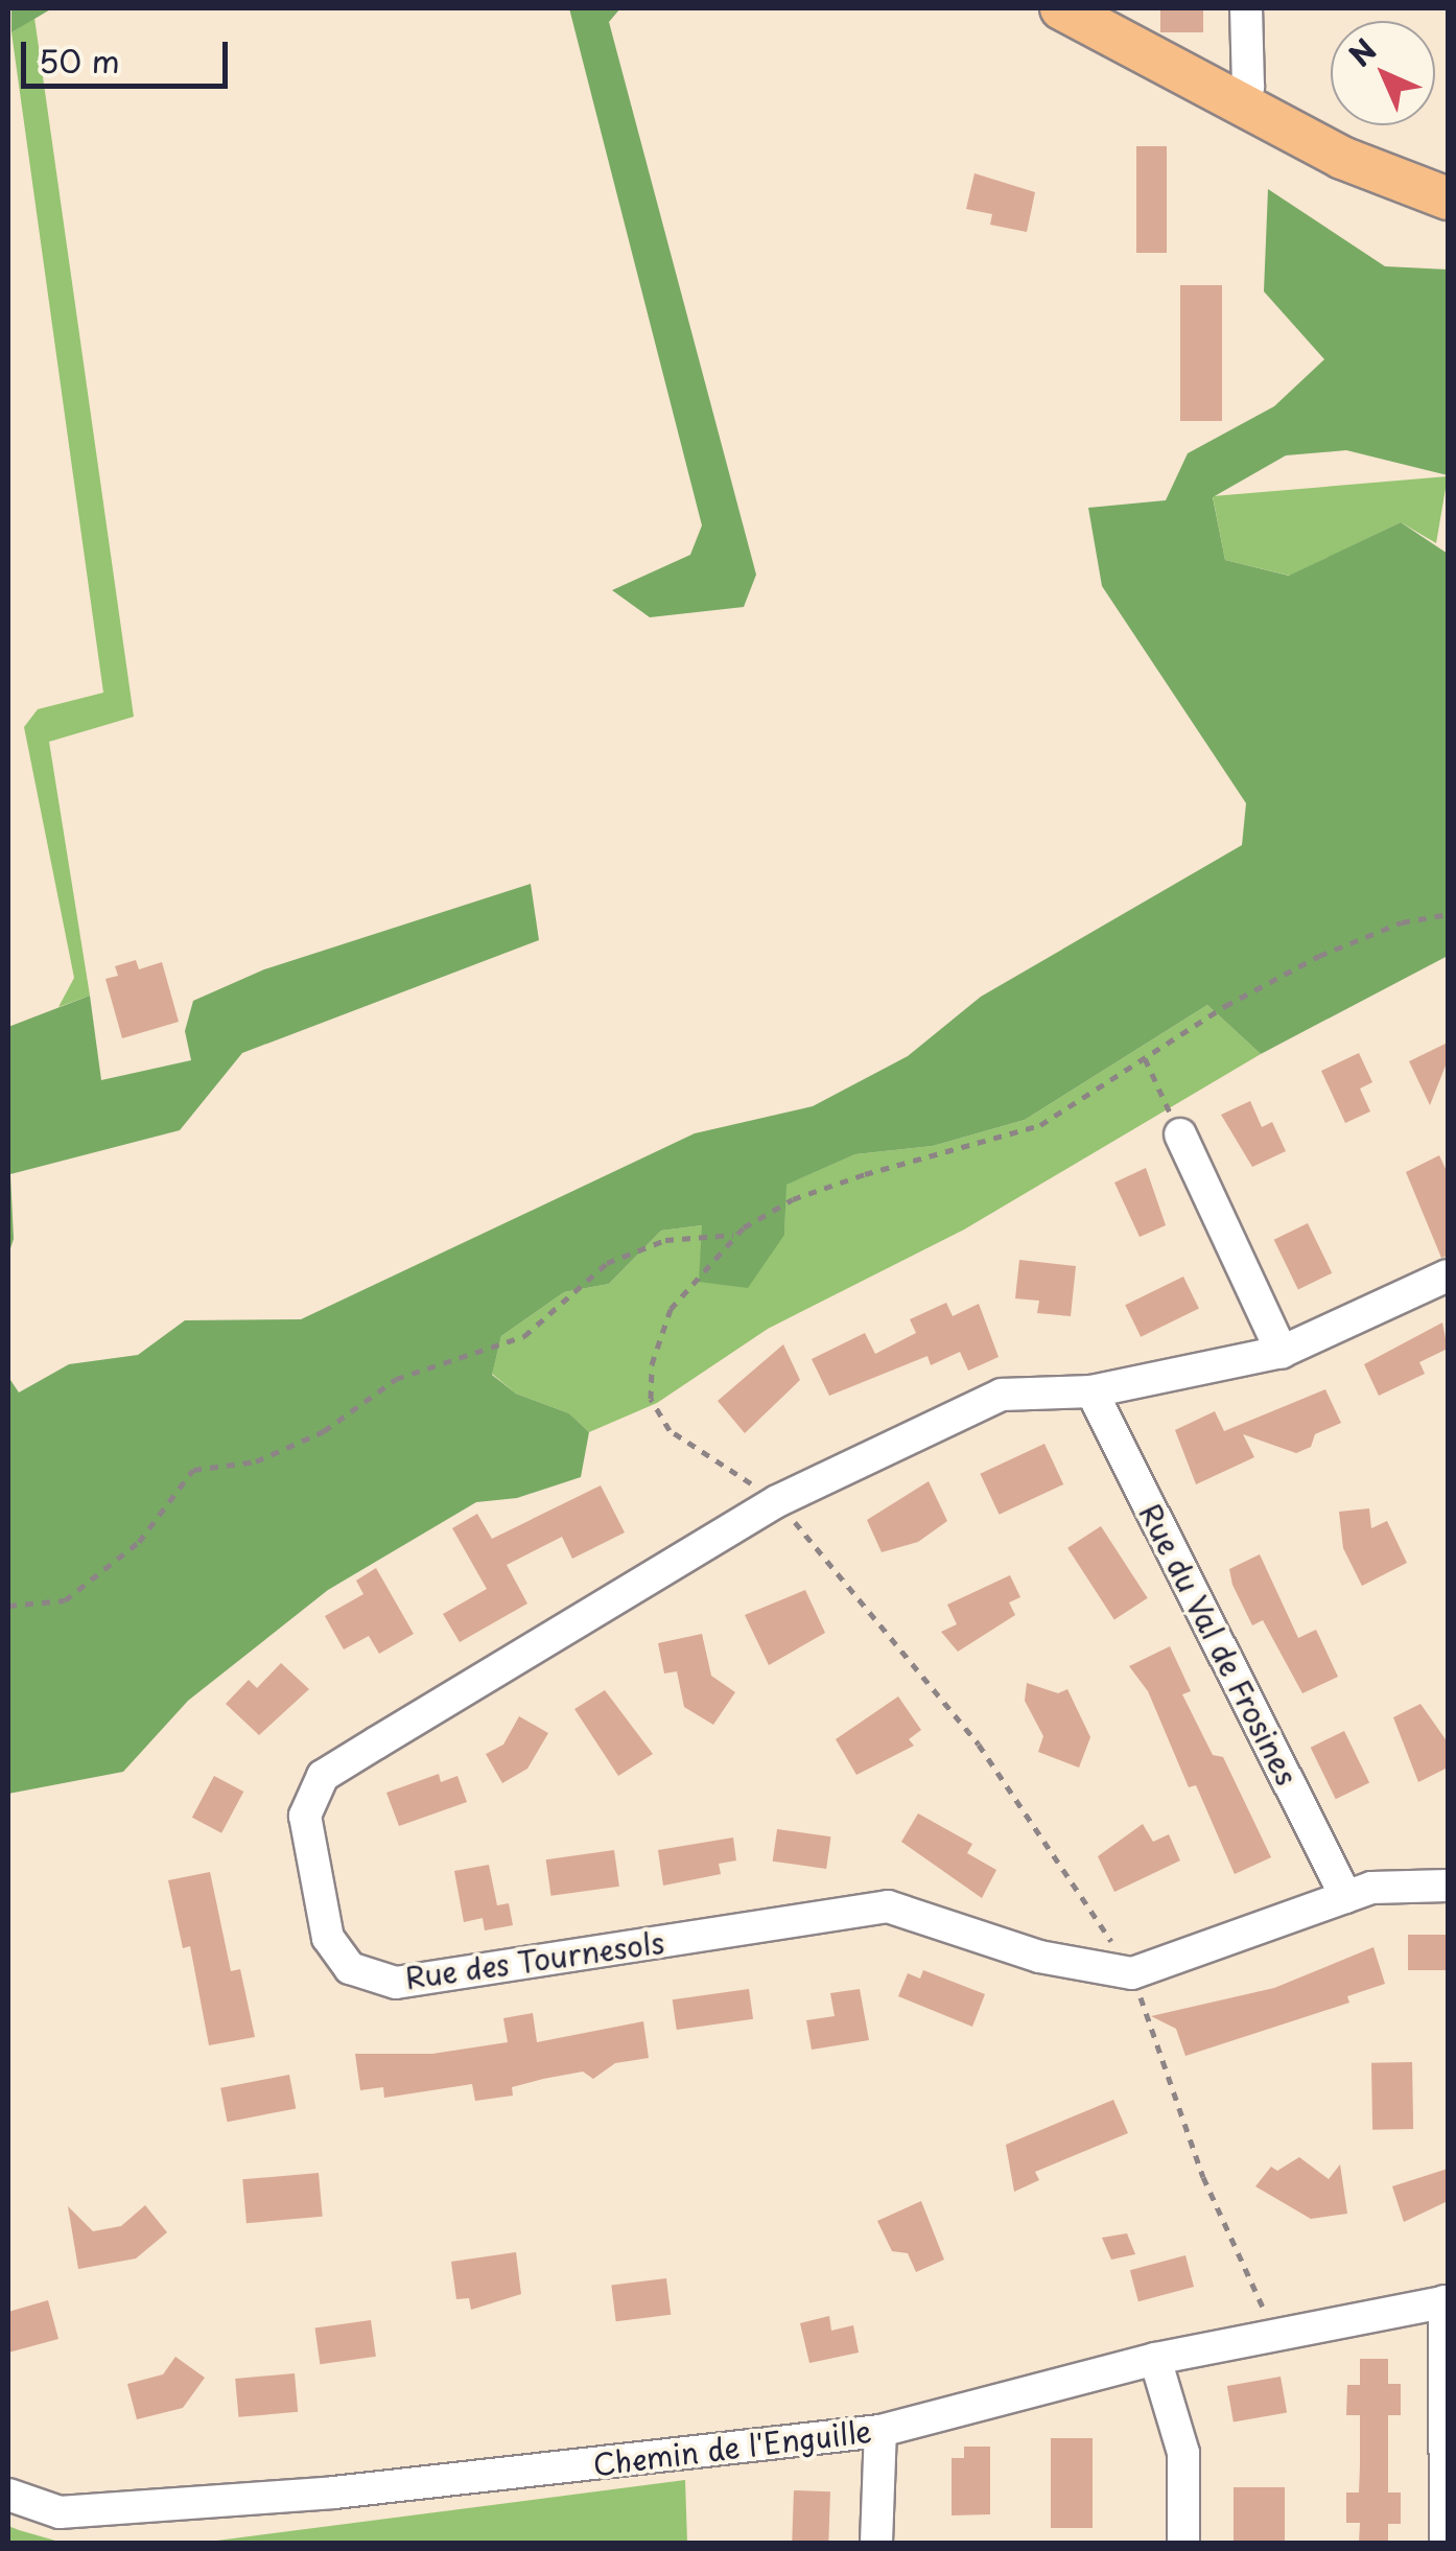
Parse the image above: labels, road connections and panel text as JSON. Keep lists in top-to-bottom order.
{
  "streets": {
    "street": ["Rue du Val de Frosines", "Rue des Tournesols", "Chemin de l'Enguille"]
  },
  "crossings": [
    ["Rue du Val de Frosines", "Rue des Tournesols"]
  ],
  "scale_bar": "50 m",
  "north": "top left"
}
